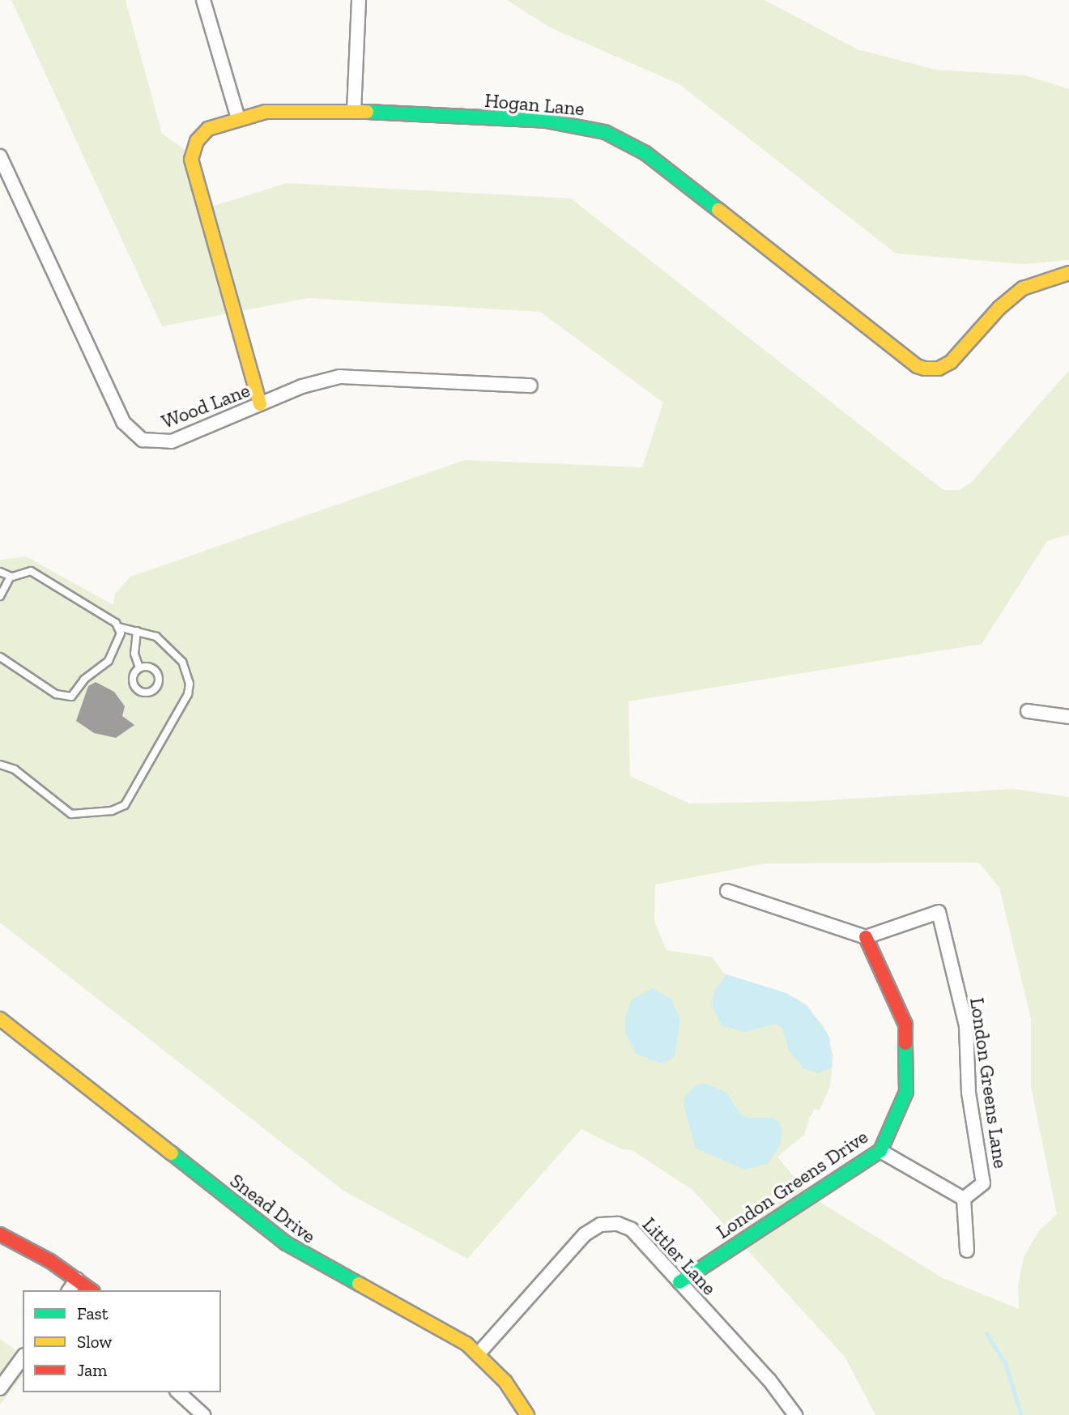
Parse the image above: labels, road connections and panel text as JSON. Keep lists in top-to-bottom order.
{
  "streets": {
    "street": [
      "Hogan Lane",
      "Wood Lane",
      "London Greens Lane",
      "London Greens Drive",
      "Snead Drive",
      "Littler Lane"
    ]
  },
  "crossings": [
    ["Hogan Lane", "Wood Lane"],
    ["London Greens Lane", "London Greens Drive"],
    ["London Greens Drive", "Littler Lane"],
    ["Snead Drive", "Littler Lane"]
  ],
  "legend": ["Fast", "Slow", "Jam"]
}
